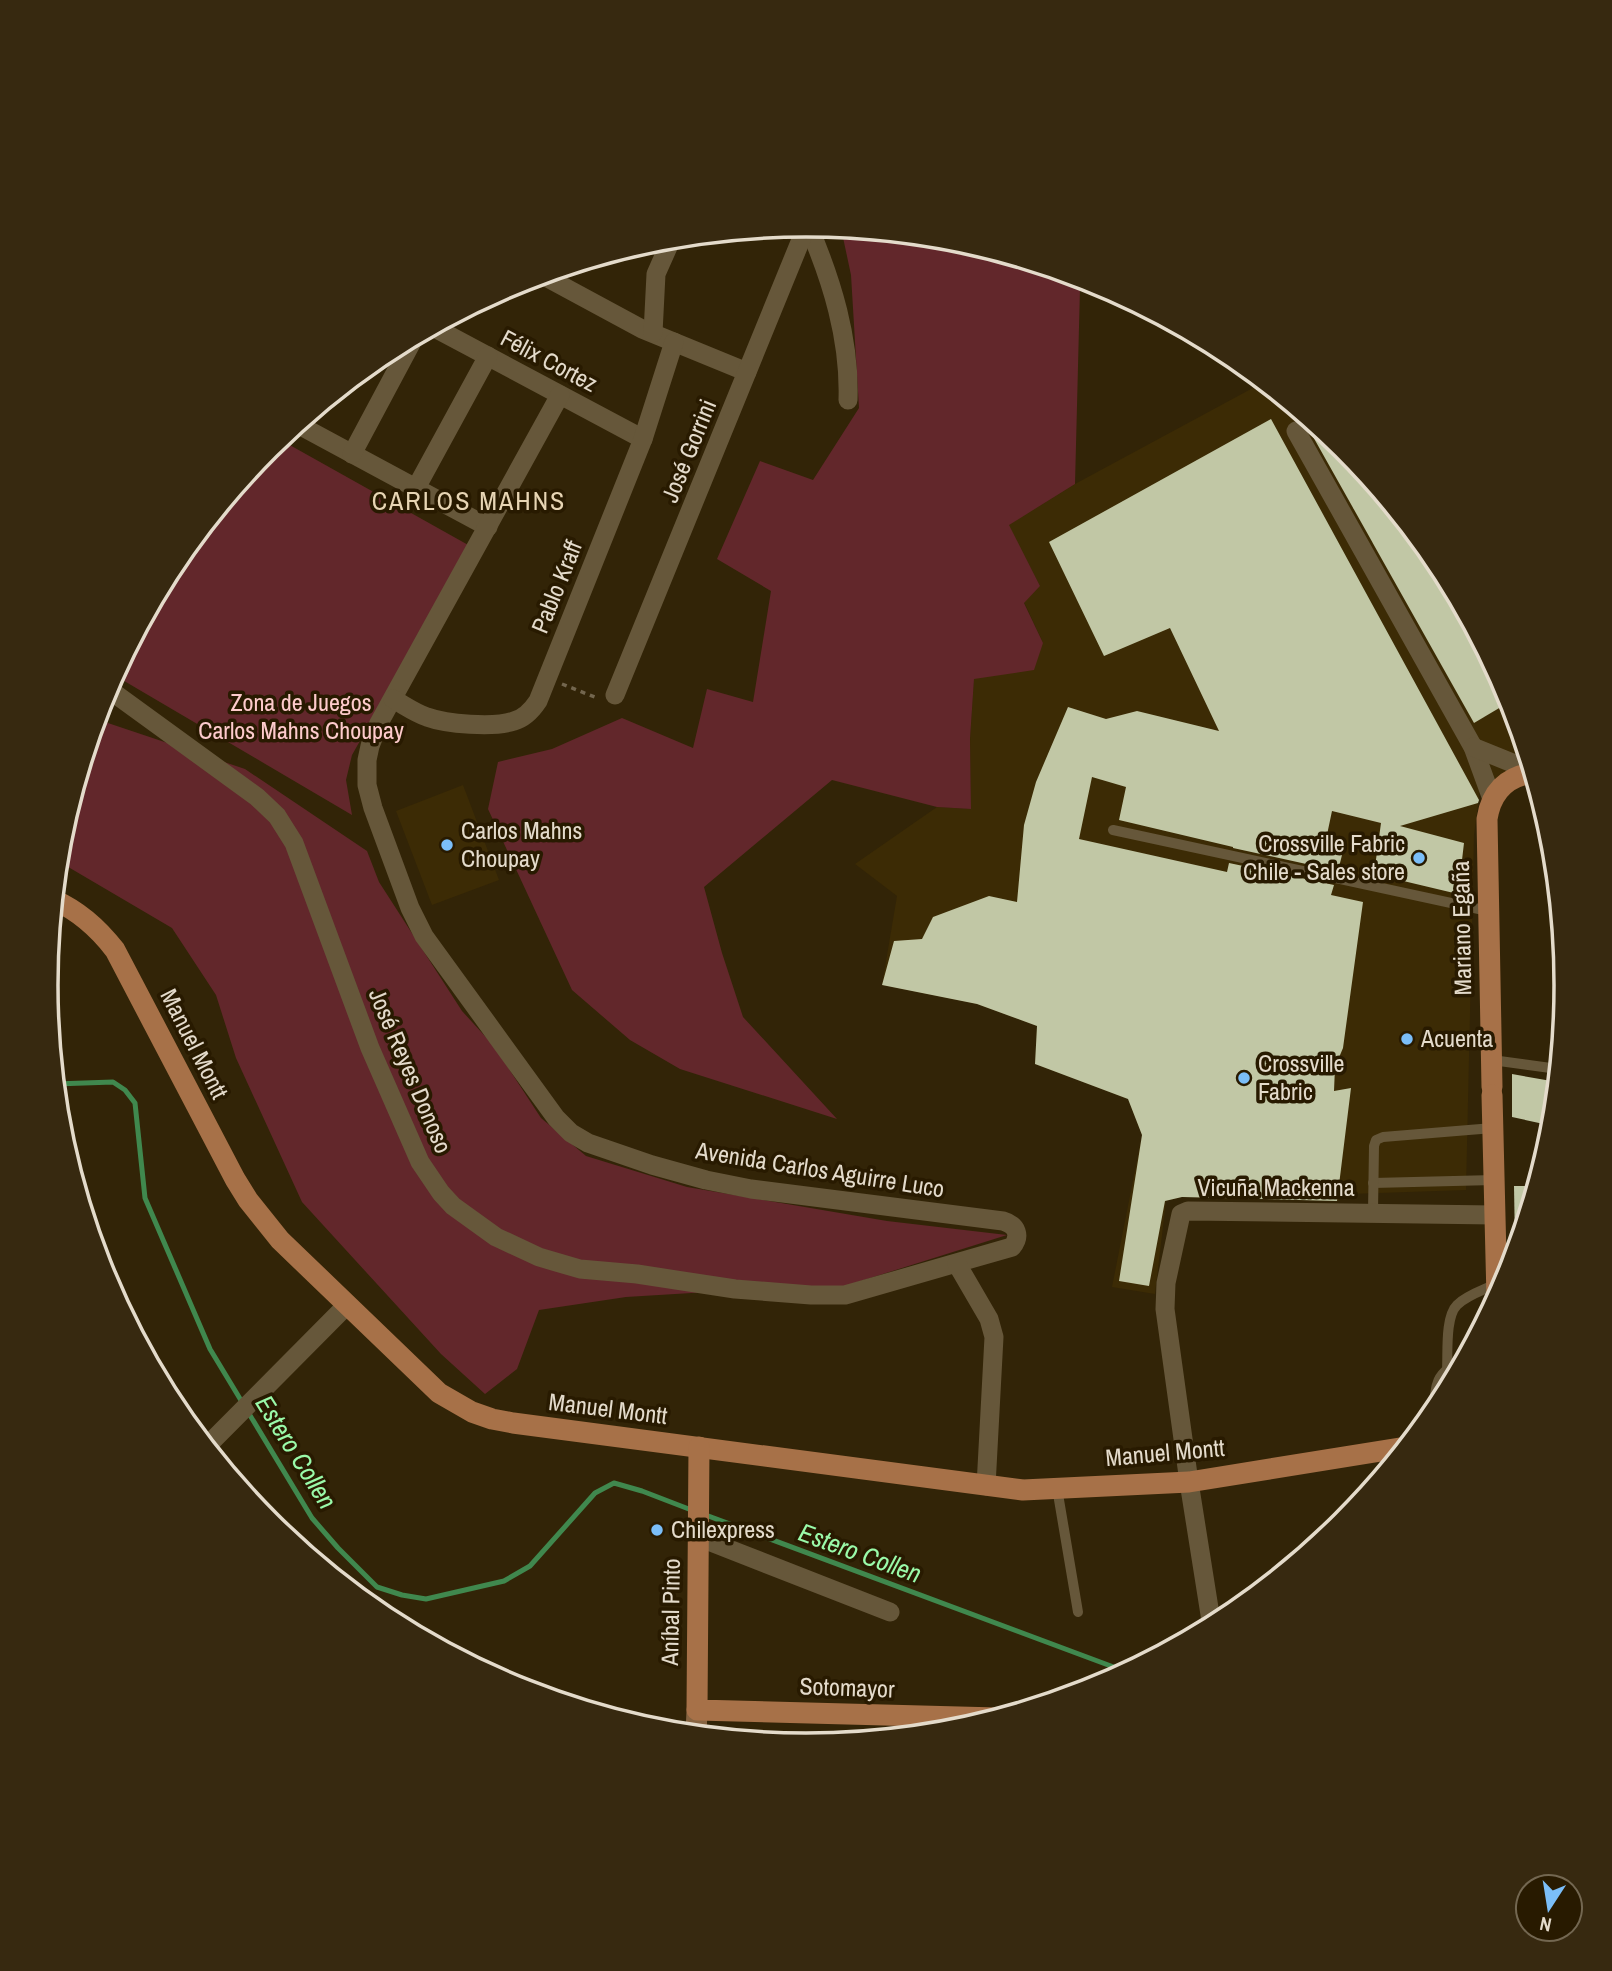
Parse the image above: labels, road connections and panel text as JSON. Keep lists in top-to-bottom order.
{
  "streets": {
    "main road": [
      "Mariano Egaña",
      "Manuel Montt",
      "Aníbal Pinto",
      "Sotomayor"
    ],
    "street": [
      "Félix Cortez",
      "José Gorrini",
      "Pablo Kraff",
      "José Reyes Donoso",
      "Avenida Carlos Aguirre Luco",
      "Vicuña Mackenna"
    ]
  },
  "crossings": [
    ["Félix Cortez", "Pablo Kraff"],
    ["Félix Cortez", "Avenida Carlos Aguirre Luco"],
    ["Pablo Kraff", "Avenida Carlos Aguirre Luco"],
    ["Mariano Egaña", "Vicuña Mackenna"],
    ["Manuel Montt", "Vicuña Mackenna"],
    ["Manuel Montt", "Aníbal Pinto"],
    ["José Reyes Donoso", "Avenida Carlos Aguirre Luco"],
    ["Aníbal Pinto", "Sotomayor"]
  ],
  "districts": ["CARLOS MAHNS"],
  "water": ["Estero Collen"],
  "parks": ["Zona de Juegos Carlos Mahns Choupay"],
  "places": [
    "Carlos Mahns Choupay",
    "Crossville Fabric Chile - Sales store",
    "Acuenta",
    "Crossville Fabric",
    "Chilexpress"
  ],
  "north": "bottom"
}
